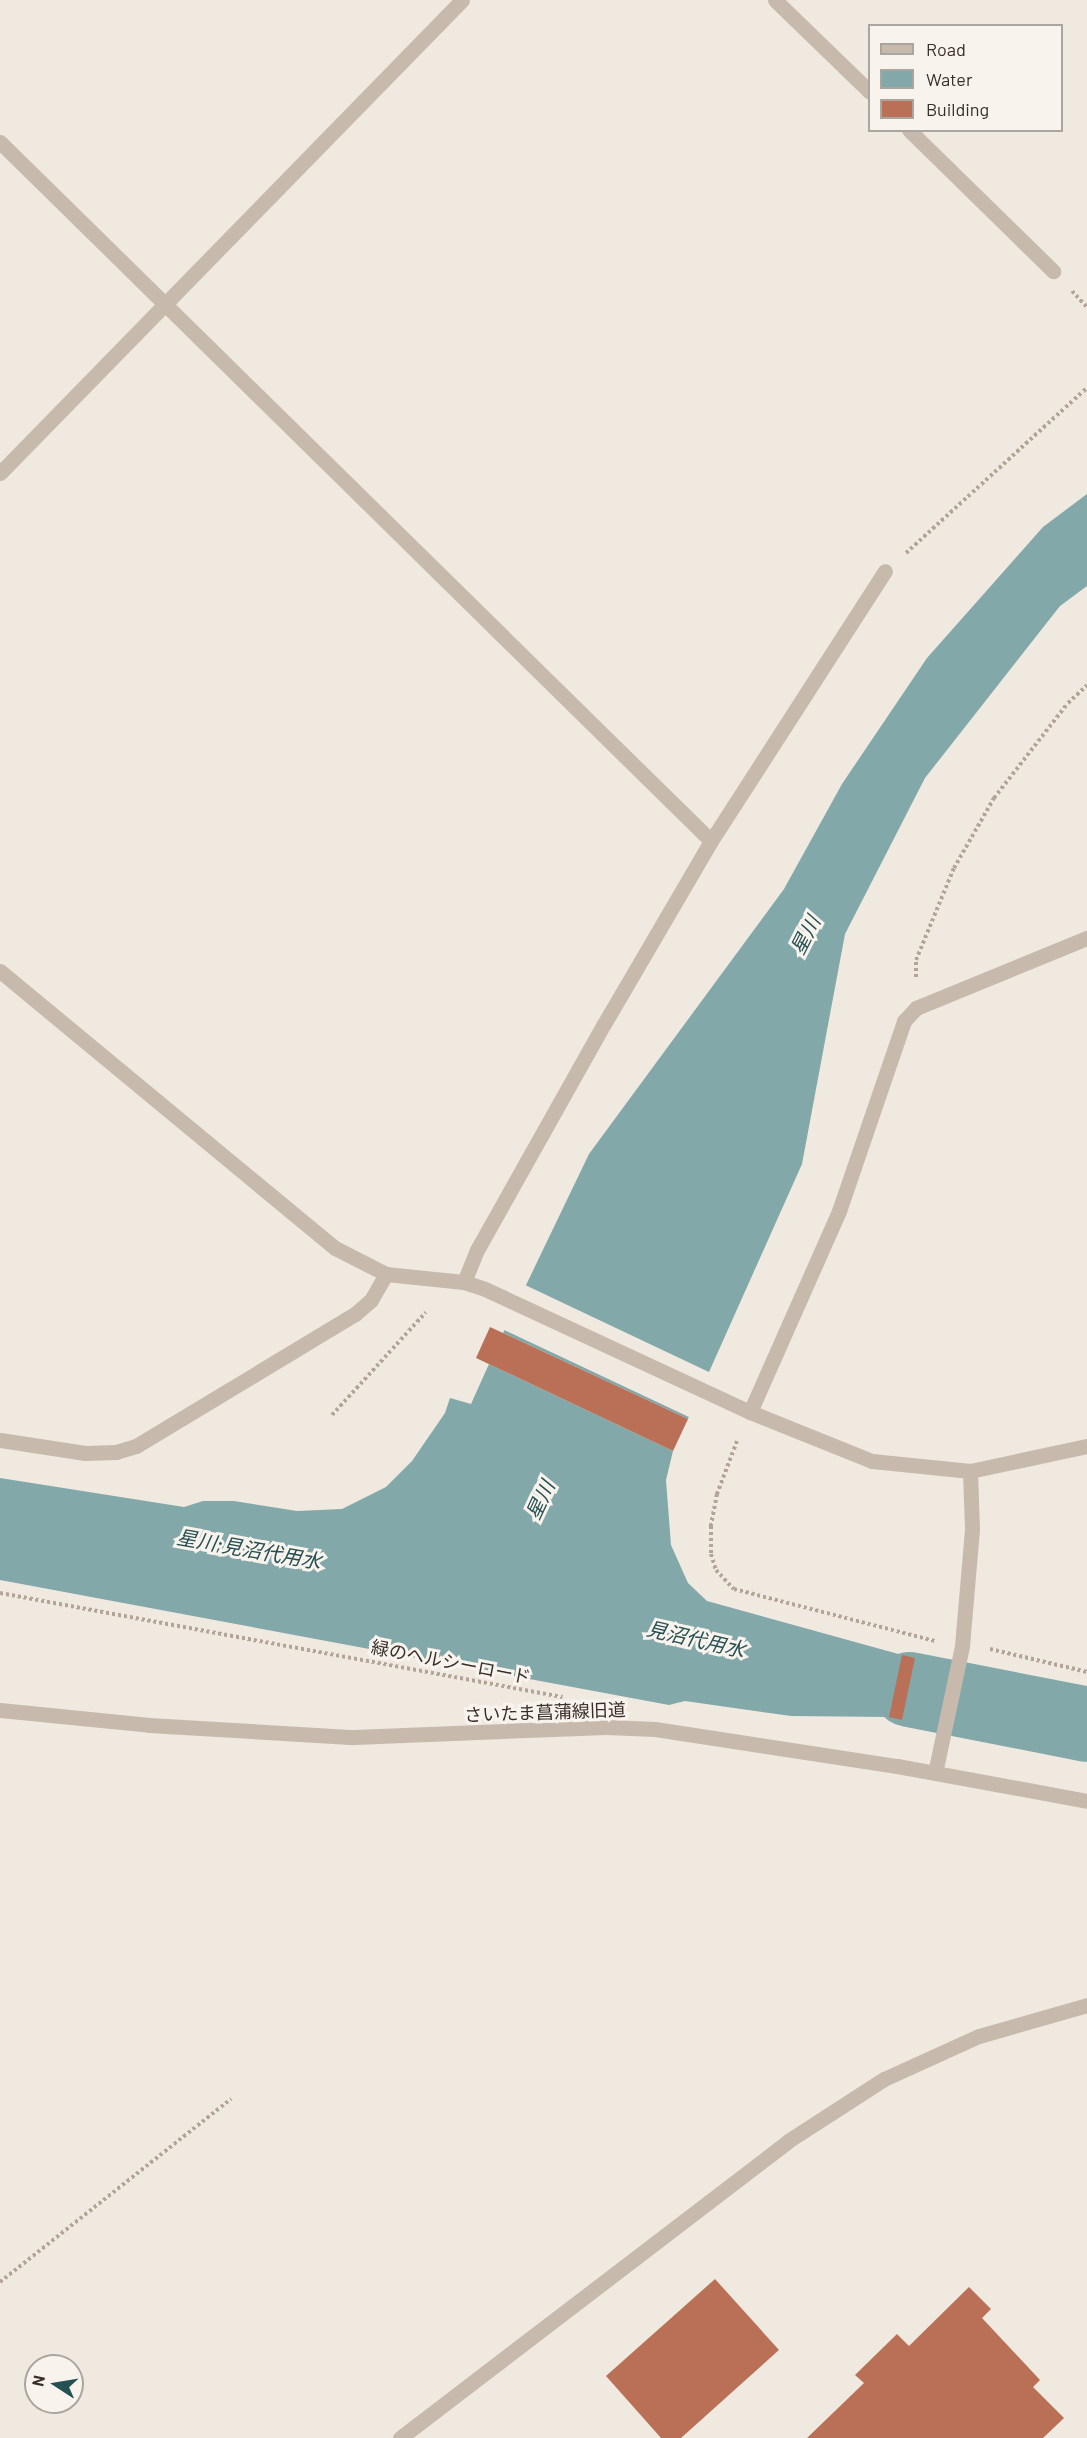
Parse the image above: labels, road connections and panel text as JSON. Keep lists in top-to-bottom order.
{
  "streets": {
    "street": ["さいたま菖蒲線旧道"],
    "path": ["緑のヘルシーロード"]
  },
  "water": ["星川", "星川;見沼代用水", "見沼代用水"],
  "legend": ["Road", "Water", "Building"],
  "north": "left"
}
